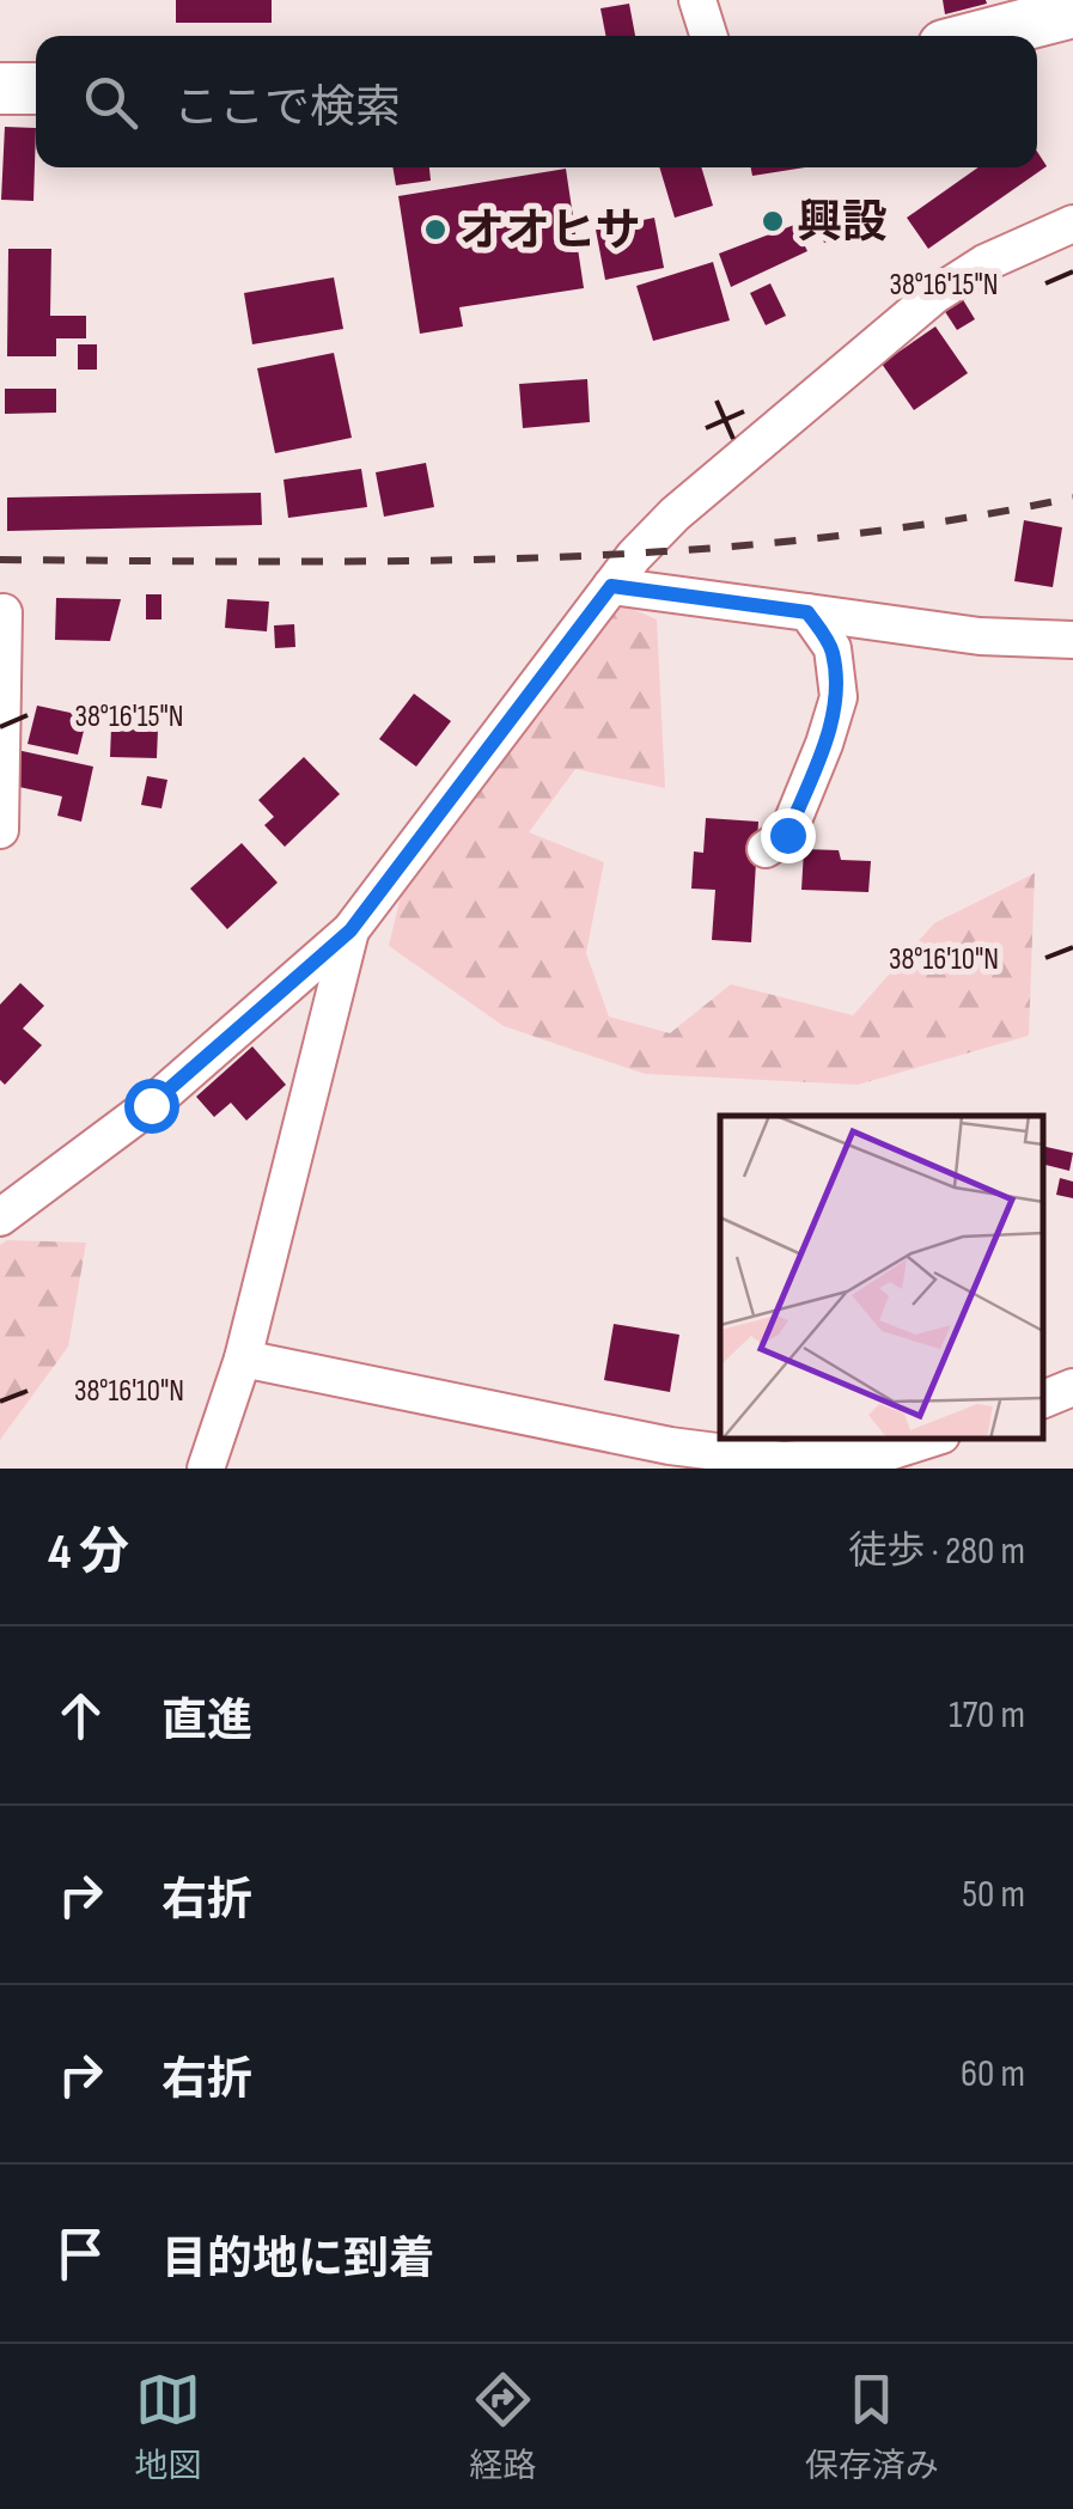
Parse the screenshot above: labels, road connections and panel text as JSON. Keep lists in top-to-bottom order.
{
  "places": ["興設", "オオヒサ"],
  "page": {
    "search": "ここで検索",
    "heading": ["4 分", "徒歩 · 280 m"],
    "list": [
      ["直進", "170 m"],
      ["右折", "50 m"],
      ["右折", "60 m"],
      "目的地に到着"
    ],
    "nav": ["地図", "経路", "保存済み"]
  },
  "coordinates": ["38°16'15\"N", "38°16'10\"N"]
}
